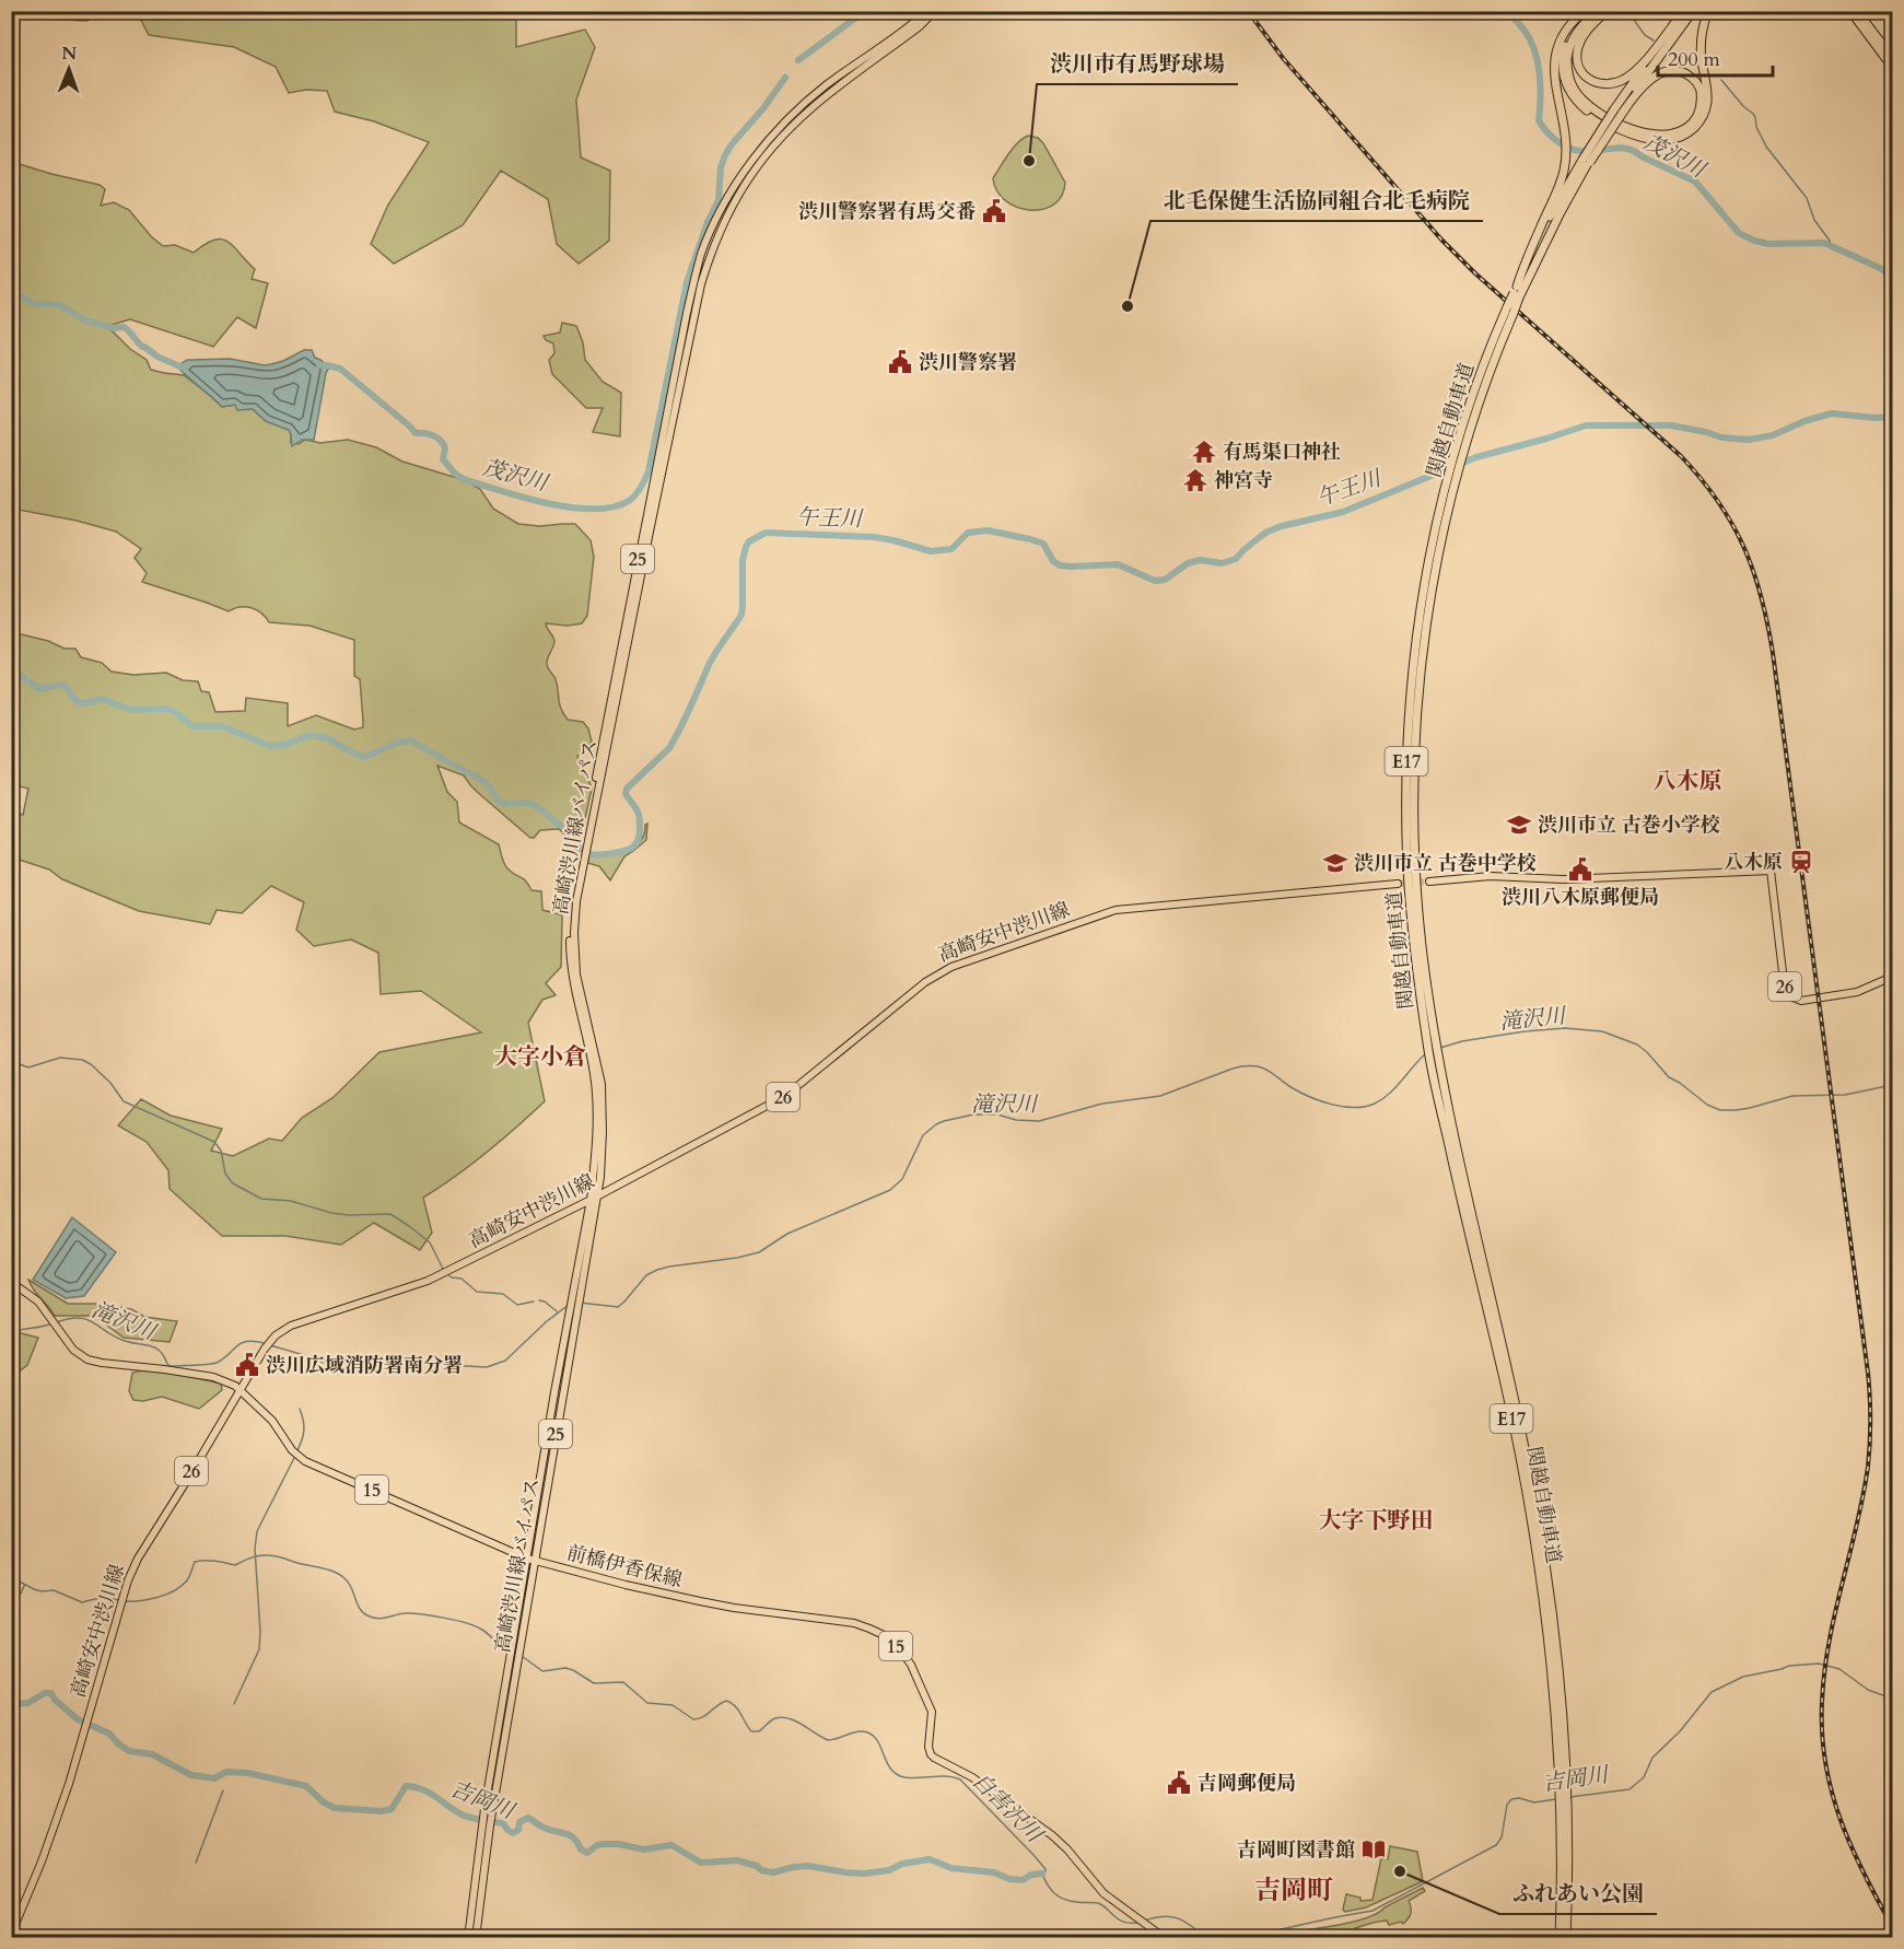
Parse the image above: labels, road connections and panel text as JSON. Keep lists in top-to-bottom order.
{
  "streets": {
    "highway": ["関越自動車道", "E17"],
    "main road": [
      "25",
      "高崎渋川線バイパス",
      "高崎安中渋川線",
      "26",
      "15",
      "前橋伊香保線"
    ]
  },
  "crossings": [
    ["高崎渋川線バイパス", "高崎安中渋川線"],
    ["高崎渋川線バイパス", "前橋伊香保線"],
    ["高崎安中渋川線", "前橋伊香保線"]
  ],
  "districts": [
    "八木原",
    "大字小倉",
    "大字下野田",
    "吉岡町"
  ],
  "water": [
    "茂沢川",
    "午王川",
    "滝沢川",
    "吉岡川",
    "自害沢川"
  ],
  "places": {
    "other": ["渋川市有馬野球場", "北毛保健生活協同組合北毛病院", "ふれあい公園"],
    "public building": [
      "渋川警察署有馬交番",
      "渋川警察署",
      "渋川八木原郵便局",
      "渋川広域消防署南分署",
      "吉岡郵便局"
    ],
    "temple": ["有馬渠口神社", "神宮寺"],
    "school or university": ["渋川市立 古巻小学校", "渋川市立 古巻中学校"],
    "station": ["八木原"],
    "library": ["吉岡町図書館"]
  },
  "scale_bar": "200 m",
  "north": "top"
}
